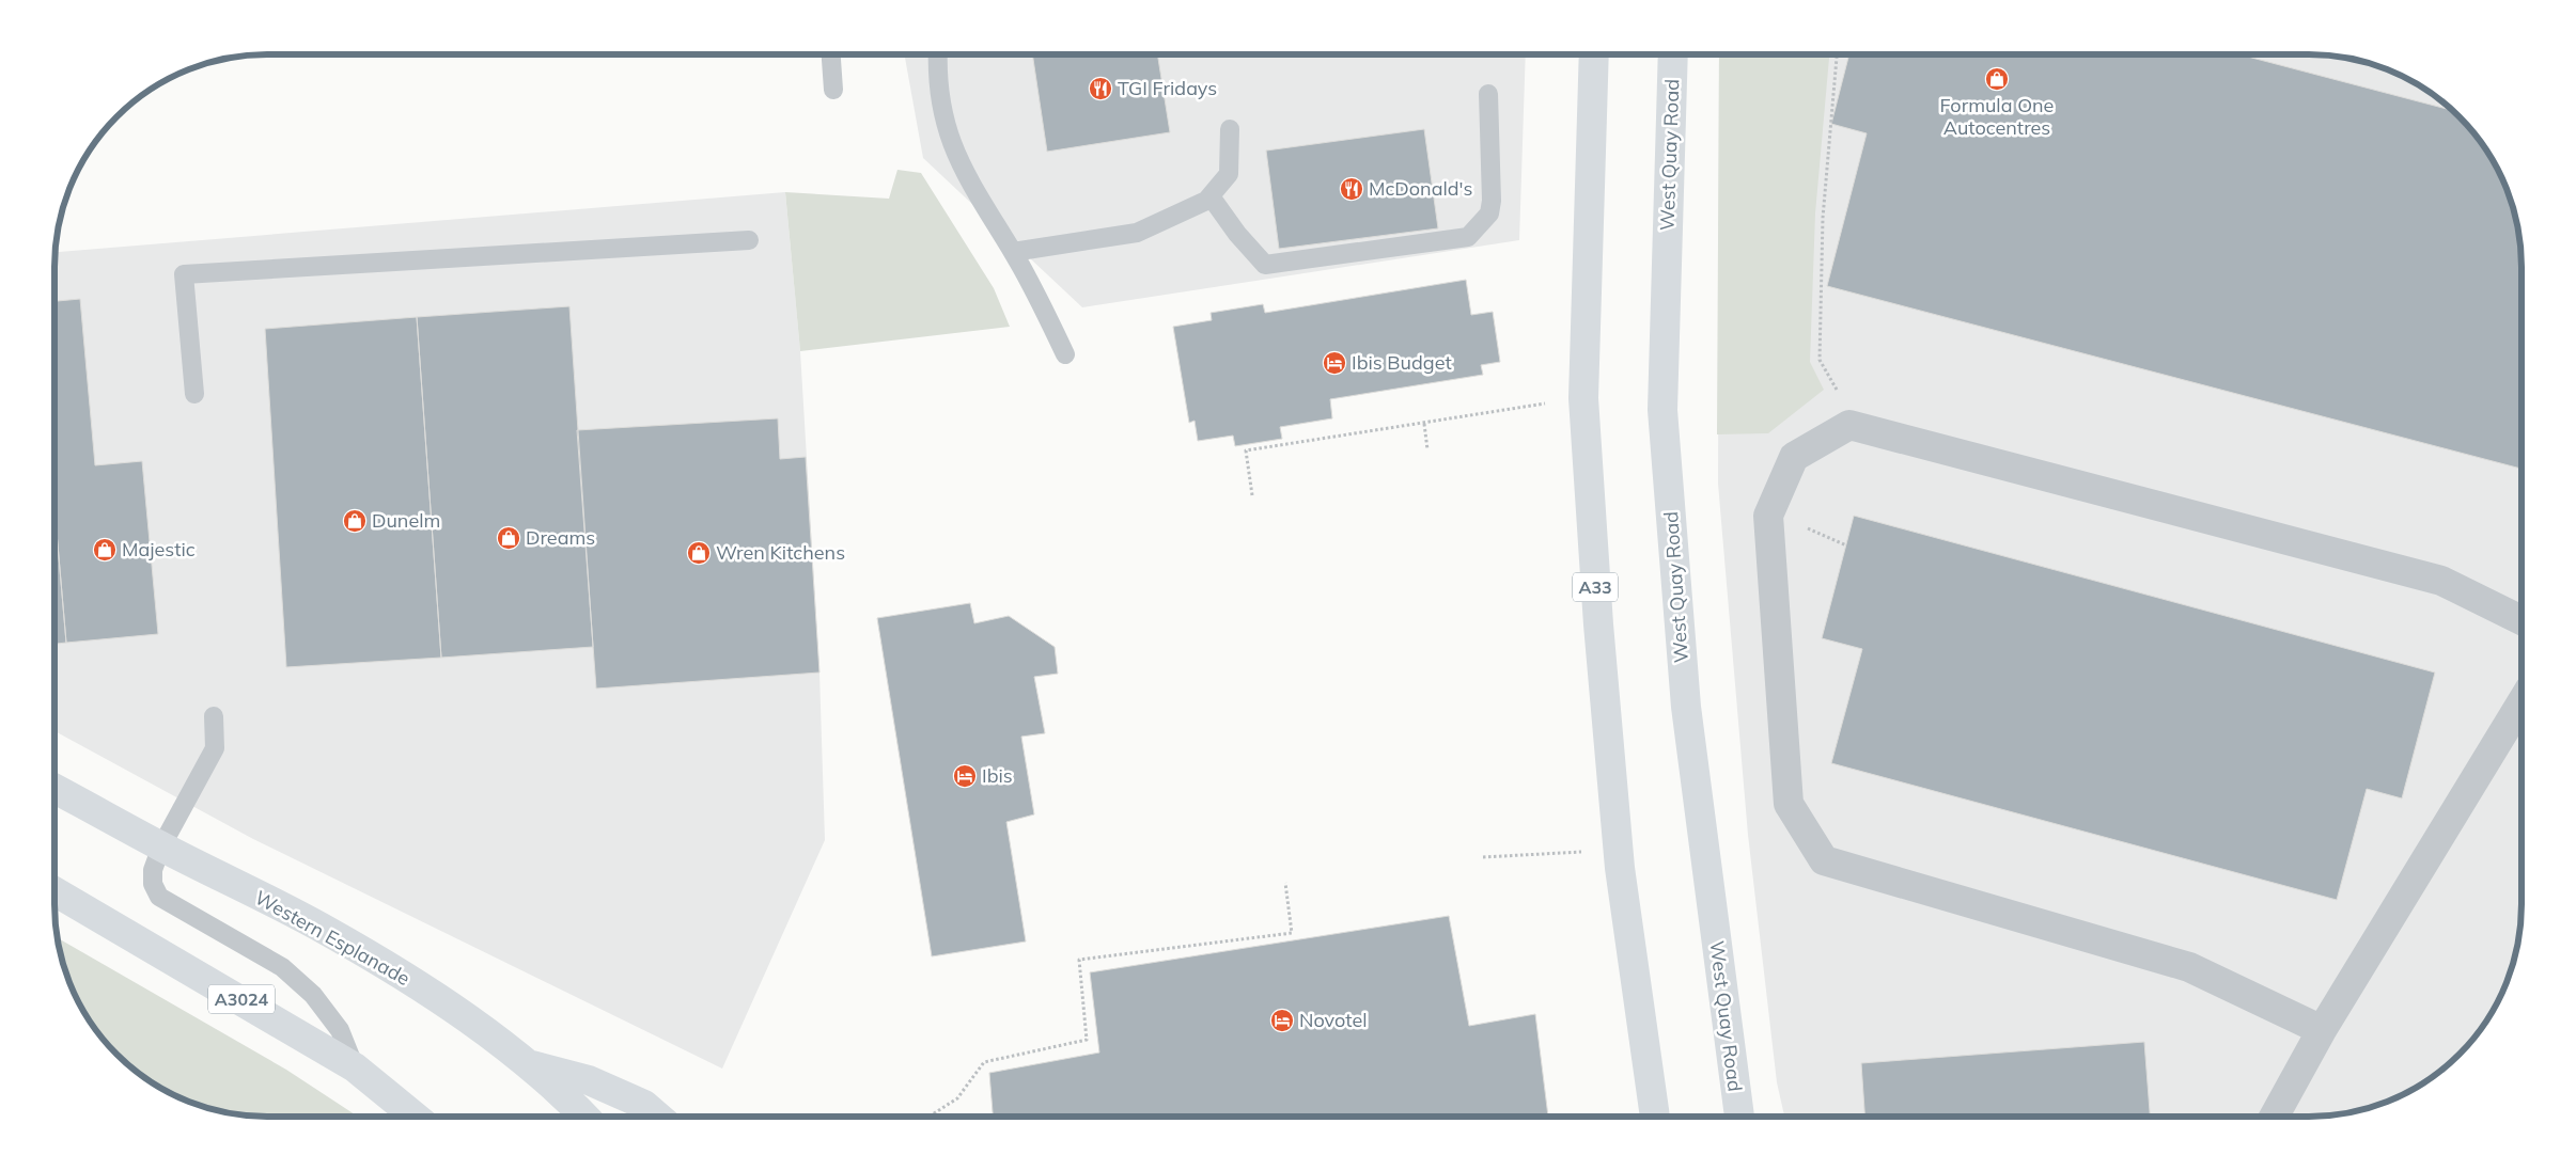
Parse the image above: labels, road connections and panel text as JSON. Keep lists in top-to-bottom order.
{
  "streets": {
    "main road": [
      "West Quay Road",
      "A33",
      "Western Esplanade",
      "A3024"
    ]
  },
  "places": {
    "shop": [
      "Formula One Autocentres",
      "Dunelm",
      "Dreams",
      "Majestic",
      "Wren Kitchens"
    ],
    "restaurant": ["TGI Fridays", "McDonald's"],
    "hotel": ["Ibis Budget", "Ibis", "Novotel"]
  }
}
